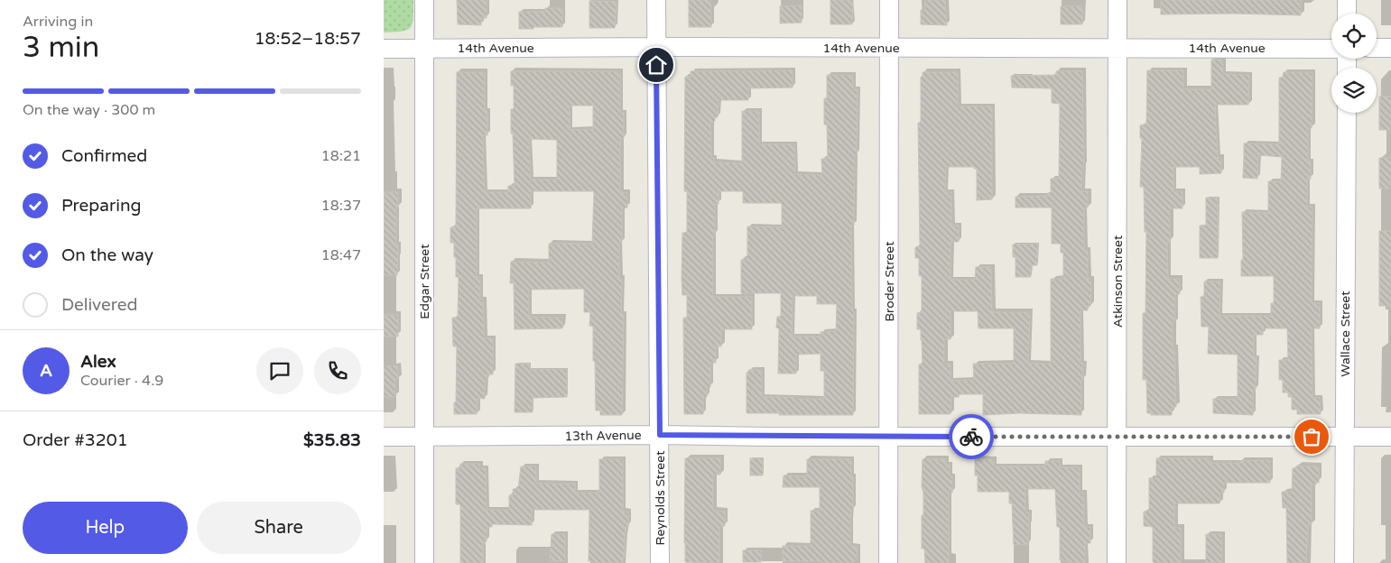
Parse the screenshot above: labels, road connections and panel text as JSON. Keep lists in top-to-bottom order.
{
  "streets": {
    "street": [
      "14th Avenue",
      "Edgar Street",
      "Broder Street",
      "Atkinson Street",
      "Wallace Street",
      "13th Avenue",
      "Reynolds Street"
    ]
  },
  "crossings": [
    ["14th Avenue", "Edgar Street"],
    ["14th Avenue", "Broder Street"],
    ["14th Avenue", "Atkinson Street"],
    ["14th Avenue", "Reynolds Street"],
    ["Edgar Street", "13th Avenue"],
    ["Broder Street", "13th Avenue"],
    ["Atkinson Street", "13th Avenue"],
    ["Wallace Street", "13th Avenue"],
    ["13th Avenue", "Reynolds Street"]
  ],
  "page": {
    "heading": ["3 min", "Arriving in", "18:52–18:57"],
    "panel": [
      "Alex",
      "Courier · 4.9",
      "Order #3201",
      "$35.83"
    ],
    "bar": "On the way · 300 m",
    "list": [
      ["Confirmed", "18:21"],
      ["Preparing", "18:37"],
      ["On the way", "18:47"],
      "Delivered"
    ],
    "round": "A",
    "buttons": ["Help", "Share"]
  }
}
